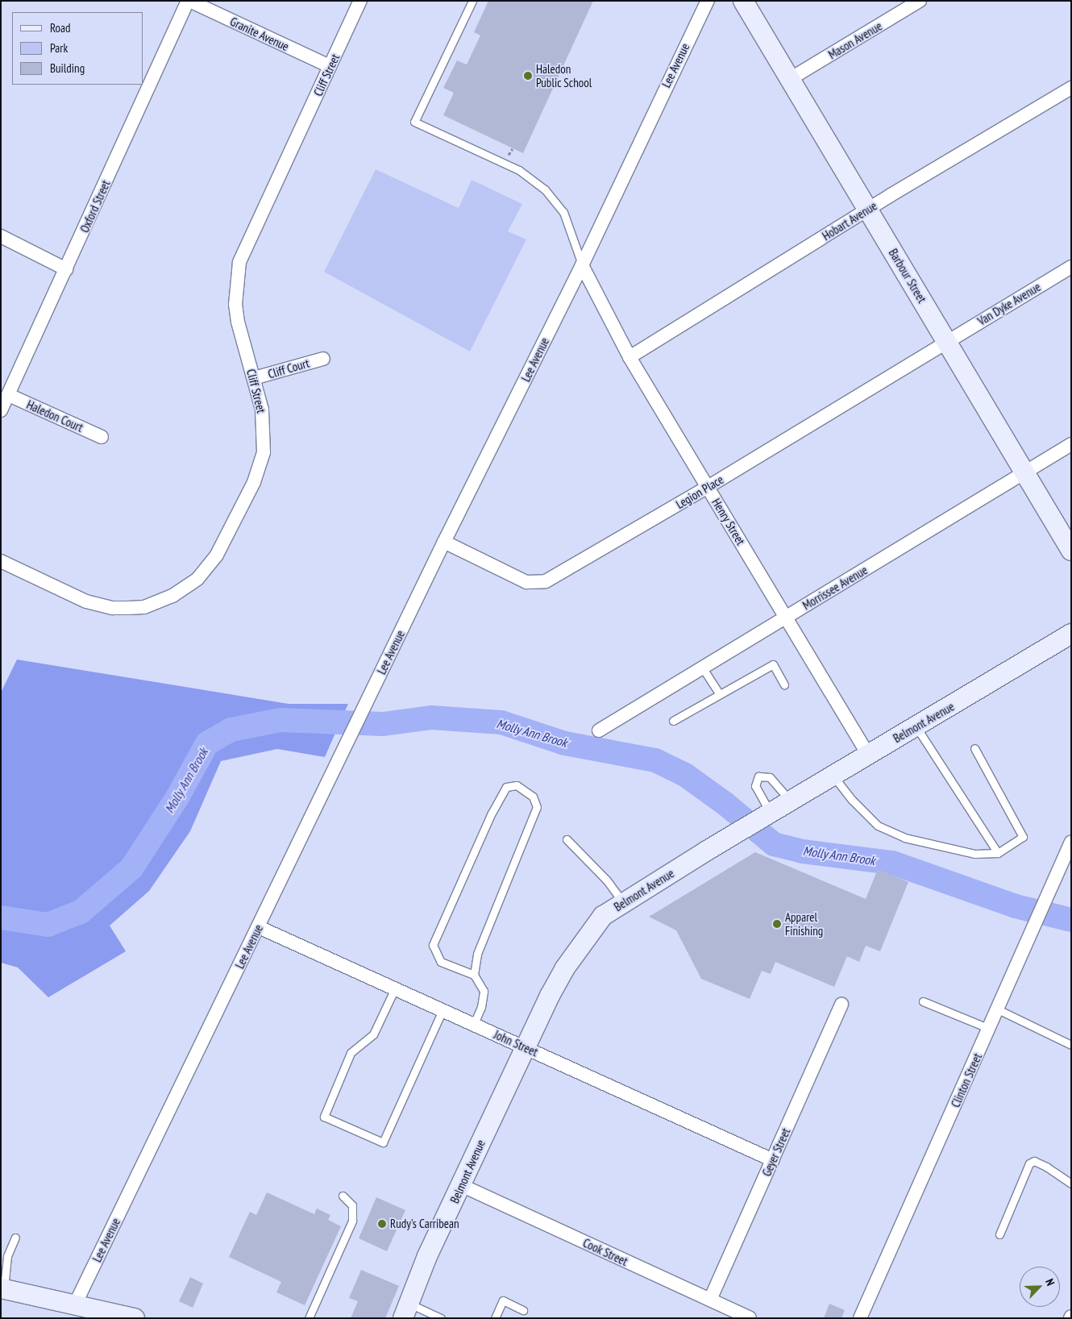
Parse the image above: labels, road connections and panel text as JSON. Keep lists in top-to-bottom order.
{
  "streets": {
    "main road": ["Barbour Street", "Belmont Avenue"],
    "street": [
      "Granite Avenue",
      "Mason Avenue",
      "Lee Avenue",
      "Cliff Street",
      "Oxford Street",
      "Hobart Avenue",
      "Van Dyke Avenue",
      "Cliff Court",
      "Haledon Court",
      "Legion Place",
      "Henry Street",
      "Morrissee Avenue",
      "John Street",
      "Clinton Street",
      "Geyer Street",
      "Cook Street"
    ]
  },
  "crossings": [
    ["Granite Avenue", "Cliff Street"],
    ["Granite Avenue", "Oxford Street"],
    ["Mason Avenue", "Barbour Street"],
    ["Lee Avenue", "Legion Place"],
    ["Lee Avenue", "Henry Street"],
    ["Lee Avenue", "John Street"],
    ["Cliff Street", "Cliff Court"],
    ["Oxford Street", "Haledon Court"],
    ["Hobart Avenue", "Barbour Street"],
    ["Hobart Avenue", "Henry Street"],
    ["Barbour Street", "Van Dyke Avenue"],
    ["Barbour Street", "Legion Place"],
    ["Barbour Street", "Morrissee Avenue"],
    ["Van Dyke Avenue", "Legion Place"],
    ["Legion Place", "Henry Street"],
    ["Henry Street", "Morrissee Avenue"],
    ["Henry Street", "Belmont Avenue"],
    ["Belmont Avenue", "John Street"],
    ["Belmont Avenue", "Cook Street"],
    ["John Street", "Geyer Street"],
    ["Geyer Street", "Cook Street"]
  ],
  "water": ["Molly Ann Brook"],
  "places": ["Haledon Public School", "Apparel Finishing", "Rudy's Carribean"],
  "legend": ["Road", "Park", "Building"],
  "north": "top right"
}
